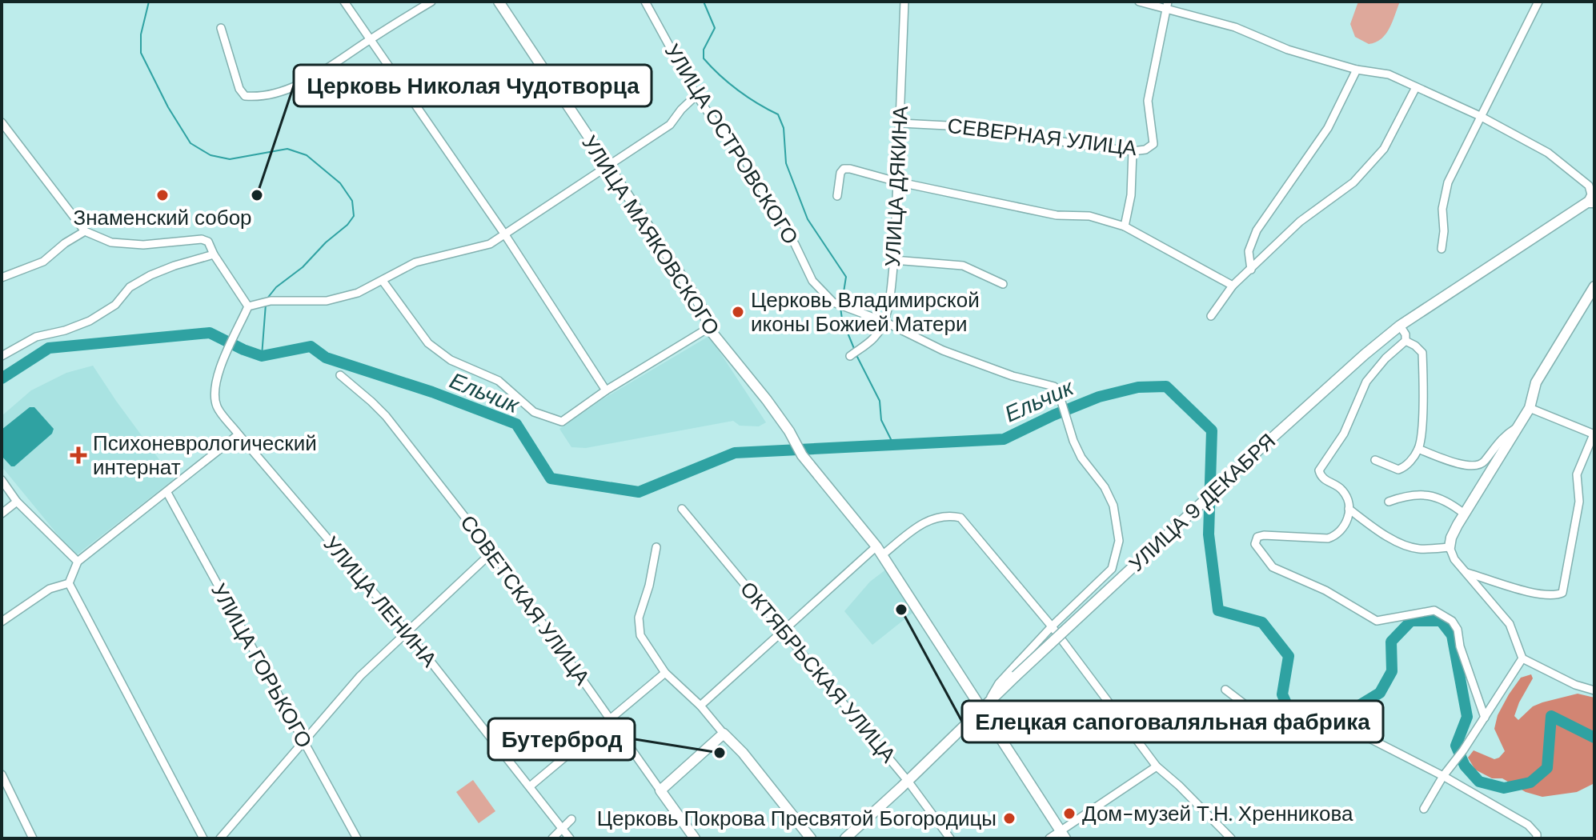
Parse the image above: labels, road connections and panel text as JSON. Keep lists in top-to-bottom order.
{
  "streets": {
    "main road": ["УЛИЦА МАЯКОВСКОГО", "УЛИЦА 9 ДЕКАБРЯ", "СОВЕТСКАЯ УЛИЦА"],
    "street": [
      "СЕВЕРНАЯ УЛИЦА",
      "УЛИЦА ОСТРОВСКОГО",
      "УЛИЦА ДЯКИНА",
      "УЛИЦА ЛЕНИНА",
      "УЛИЦА ГОРЬКОГО",
      "ОКТЯБРЬСКАЯ УЛИЦА"
    ]
  },
  "crossings": [
    ["СЕВЕРНАЯ УЛИЦА", "УЛИЦА ДЯКИНА"],
    ["УЛИЦА ОСТРОВСКОГО", "УЛИЦА ДЯКИНА"],
    ["УЛИЦА 9 ДЕКАБРЯ", "ОКТЯБРЬСКАЯ УЛИЦА"]
  ],
  "water": ["Ельчик"],
  "places": {
    "other": [
      "Знаменский собор",
      "Церковь Николая Чудотворца",
      "Церковь Владимирской иконы Божией Матери",
      "Елецкая сапоговаляльная фабрика",
      "Бутерброд",
      "Дом-музей Т.Н. Хренникова",
      "Церковь Покрова Пресвятой Богородицы"
    ],
    "health": ["Психоневрологический интернат"]
  }
}
